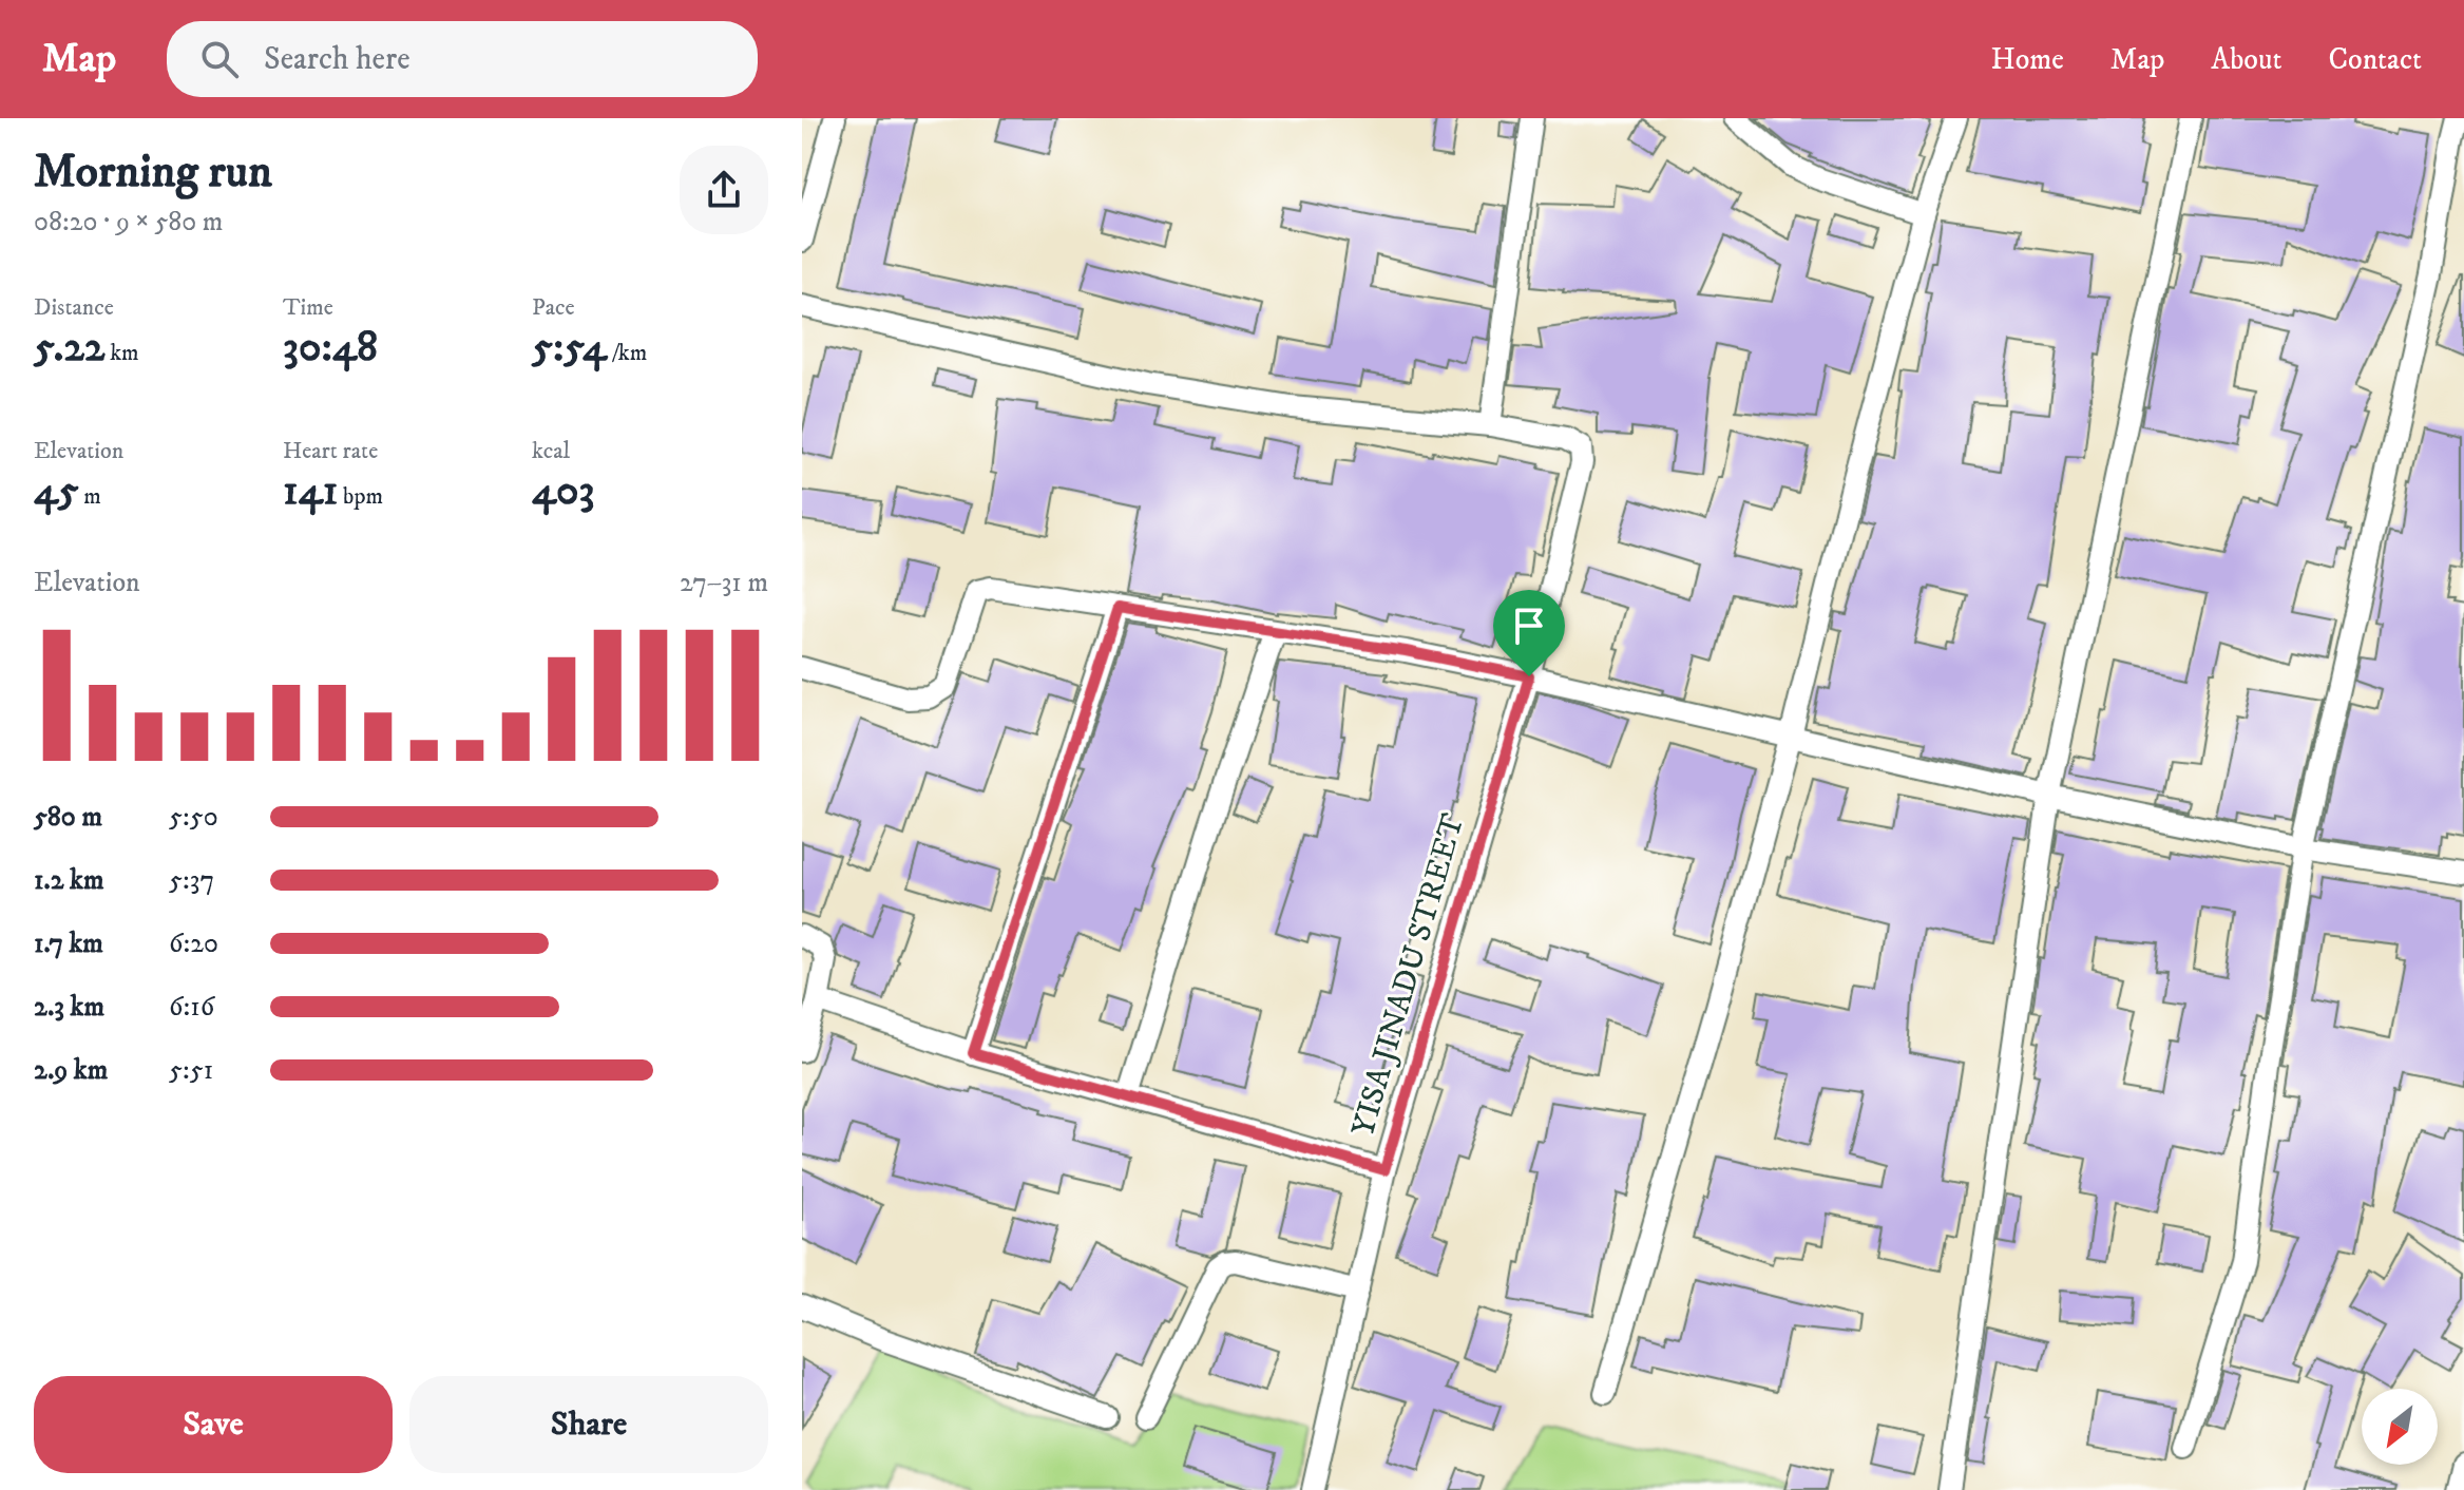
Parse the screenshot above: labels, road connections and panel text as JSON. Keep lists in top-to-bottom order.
{
  "streets": {
    "street": ["YISA JINADU STREET"]
  },
  "north": "bottom left",
  "page": {
    "header": "Map",
    "search": "Search here",
    "nav": [
      "Home",
      "Map",
      "About",
      "Contact"
    ],
    "heading": ["Morning run", "08:20 · 9 × 580 m"],
    "stats": [
      ["Distance", "5.22 km"],
      ["Time", "30:48"],
      ["Pace", "5:54 /km"],
      ["Elevation", "45 m"],
      ["Heart rate", "141 bpm"],
      ["kcal", "403"]
    ],
    "chart": ["Elevation", "27–31 m"],
    "list": [
      {
        "name": "580 m",
        "note": "5:50"
      },
      {
        "name": "1.2 km",
        "note": "5:37"
      },
      {
        "name": "1.7 km",
        "note": "6:20"
      },
      {
        "name": "2.3 km",
        "note": "6:16"
      },
      {
        "name": "2.9 km",
        "note": "5:51"
      }
    ],
    "buttons": ["Save", "Share"]
  }
}
